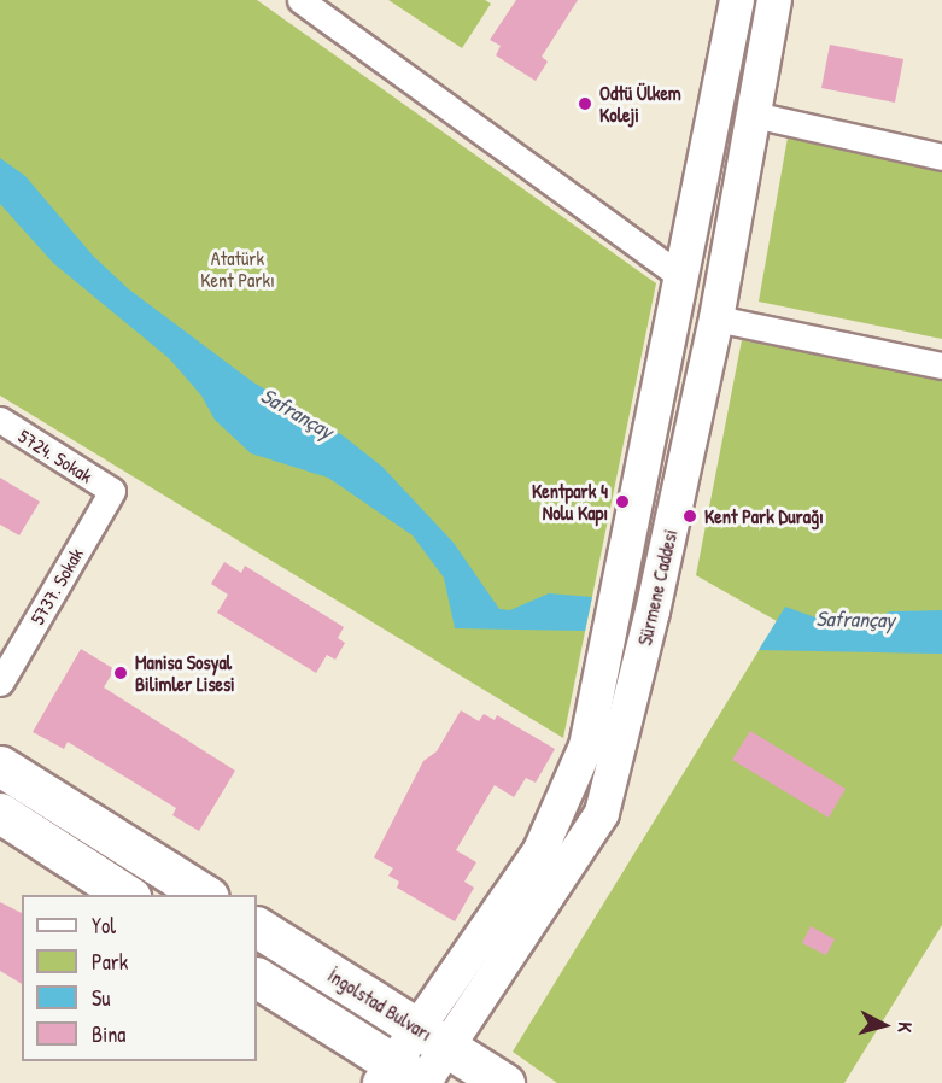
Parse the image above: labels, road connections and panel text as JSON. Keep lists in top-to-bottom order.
{
  "streets": {
    "main road": ["Sürmene Caddesi", "İngolstad Bulvarı"],
    "street": ["5724. Sokak", "5737. Sokak"]
  },
  "crossings": [
    ["5724. Sokak", "5737. Sokak"],
    ["Sürmene Caddesi", "İngolstad Bulvarı"]
  ],
  "water": ["Safrançay"],
  "parks": ["Atatürk Kent Parkı"],
  "places": [
    "Odtü Ülkem Koleji",
    "Kentpark 4 Nolu Kapı",
    "Kent Park Durağı",
    "Manisa Sosyal Bilimler Lisesi"
  ],
  "legend": [
    "Yol",
    "Park",
    "Su",
    "Bina"
  ],
  "north": "right"
}
